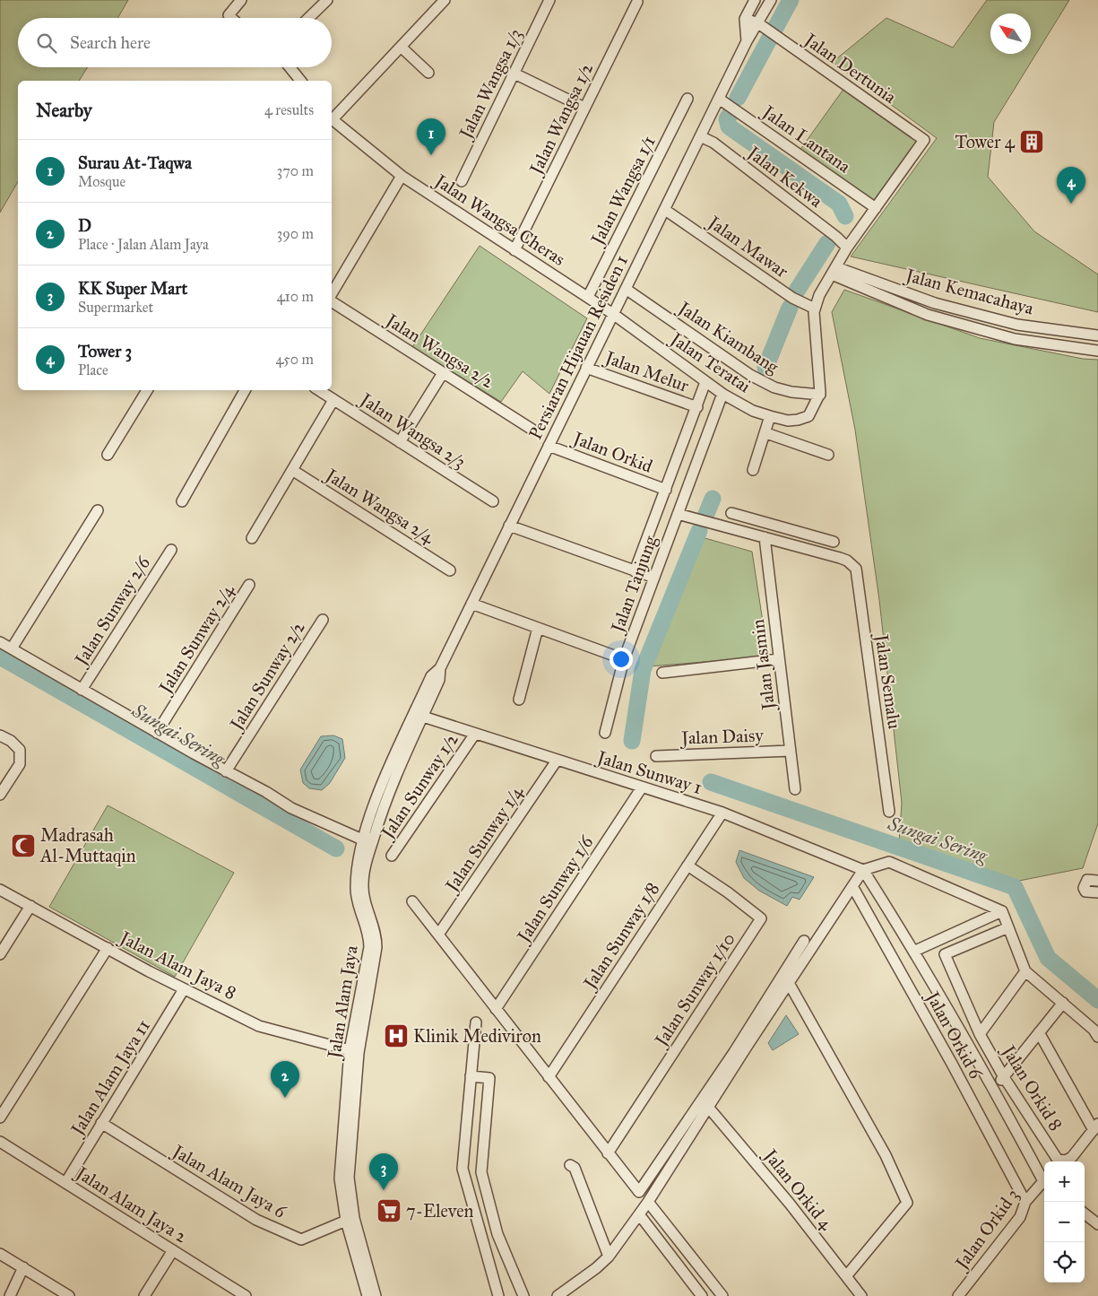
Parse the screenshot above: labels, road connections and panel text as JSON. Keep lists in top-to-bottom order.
{
  "streets": {
    "street": [
      "Jalan Dertunia",
      "Jalan Wangsa 1/3",
      "Jalan Wangsa 1/2",
      "Jalan Lantana",
      "Jalan Kekwa",
      "Jalan Wangsa 1/1",
      "Jalan Wangsa Cheras",
      "Jalan Mawar",
      "Jalan Kemacahaya",
      "Jalan Kiambang",
      "Persiaran Hijauan Residen 1",
      "Jalan Wangsa 2/2",
      "Jalan Teratai",
      "Jalan Melur",
      "Jalan Wangsa 2/3",
      "Jalan Orkid",
      "Jalan Wangsa 2/4",
      "Jalan Tanjung",
      "Jalan Sunway 2/6",
      "Jalan Sunway 2/4",
      "Jalan Jasmin",
      "Jalan Sunway 2/2",
      "Jalan Semalu",
      "Jalan Daisy",
      "Jalan Sunway 1",
      "Jalan Sunway 1/2",
      "Jalan Sunway 1/4",
      "Jalan Sunway 1/6",
      "Jalan Sunway 1/8",
      "Jalan Alam Jaya 8",
      "Jalan Sunway 1/10",
      "Jalan Alam Jaya",
      "Jalan Orkid 6",
      "Jalan Alam Jaya 11",
      "Jalan Orkid 8",
      "Jalan Alam Jaya 6",
      "Jalan Orkid 4",
      "Jalan Alam Jaya 2",
      "Jalan Orkid 3"
    ]
  },
  "crossings": [
    ["Jalan Dertunia", "Jalan Lantana"],
    ["Jalan Dertunia", "Persiaran Hijauan Residen 1"],
    ["Jalan Wangsa 1/2", "Jalan Wangsa Cheras"],
    ["Jalan Lantana", "Persiaran Hijauan Residen 1"],
    ["Jalan Kekwa", "Persiaran Hijauan Residen 1"],
    ["Jalan Wangsa 1/1", "Jalan Wangsa Cheras"],
    ["Jalan Wangsa Cheras", "Persiaran Hijauan Residen 1"],
    ["Jalan Wangsa Cheras", "Jalan Teratai"],
    ["Jalan Mawar", "Persiaran Hijauan Residen 1"],
    ["Jalan Kiambang", "Persiaran Hijauan Residen 1"],
    ["Jalan Kiambang", "Jalan Teratai"],
    ["Persiaran Hijauan Residen 1", "Jalan Teratai"],
    ["Persiaran Hijauan Residen 1", "Jalan Melur"],
    ["Persiaran Hijauan Residen 1", "Jalan Orkid"],
    ["Persiaran Hijauan Residen 1", "Jalan Tanjung"],
    ["Persiaran Hijauan Residen 1", "Jalan Sunway 1"],
    ["Persiaran Hijauan Residen 1", "Jalan Alam Jaya"],
    ["Jalan Teratai", "Jalan Tanjung"],
    ["Jalan Jasmin", "Jalan Semalu"],
    ["Jalan Jasmin", "Jalan Daisy"],
    ["Jalan Sunway 1", "Jalan Sunway 1/2"],
    ["Jalan Sunway 1", "Jalan Sunway 1/4"],
    ["Jalan Sunway 1", "Jalan Sunway 1/6"],
    ["Jalan Sunway 1", "Jalan Sunway 1/8"],
    ["Jalan Sunway 1/8", "Jalan Sunway 1/10"],
    ["Jalan Alam Jaya 8", "Jalan Alam Jaya"],
    ["Jalan Alam Jaya 8", "Jalan Alam Jaya 11"],
    ["Jalan Alam Jaya", "Jalan Alam Jaya 6"],
    ["Jalan Orkid 6", "Jalan Orkid 3"],
    ["Jalan Alam Jaya 11", "Jalan Alam Jaya 6"],
    ["Jalan Alam Jaya 11", "Jalan Alam Jaya 2"]
  ],
  "water": ["Sungai Sering"],
  "places": {
    "building": ["Tower 4"],
    "mosque": ["Madrasah Al-Muttaqin"],
    "hospital": ["Klinik Mediviron"],
    "supermarket": ["7-Eleven"]
  },
  "north": "top left",
  "page": {
    "search": "Search here",
    "heading": ["Nearby", "4 results"],
    "pins": [
      "1",
      "4",
      "2",
      "3"
    ],
    "list": [
      {
        "mark": "1",
        "name": "Surau At-Taqwa",
        "note": "Mosque",
        "value": "370 m"
      },
      {
        "mark": "2",
        "name": "D",
        "note": "Place · Jalan Alam Jaya",
        "value": "390 m"
      },
      {
        "mark": "3",
        "name": "KK Super Mart",
        "note": "Supermarket",
        "value": "410 m"
      },
      {
        "mark": "4",
        "name": "Tower 3",
        "note": "Place",
        "value": "450 m"
      }
    ],
    "map_buttons": ["+", "−"]
  }
}
